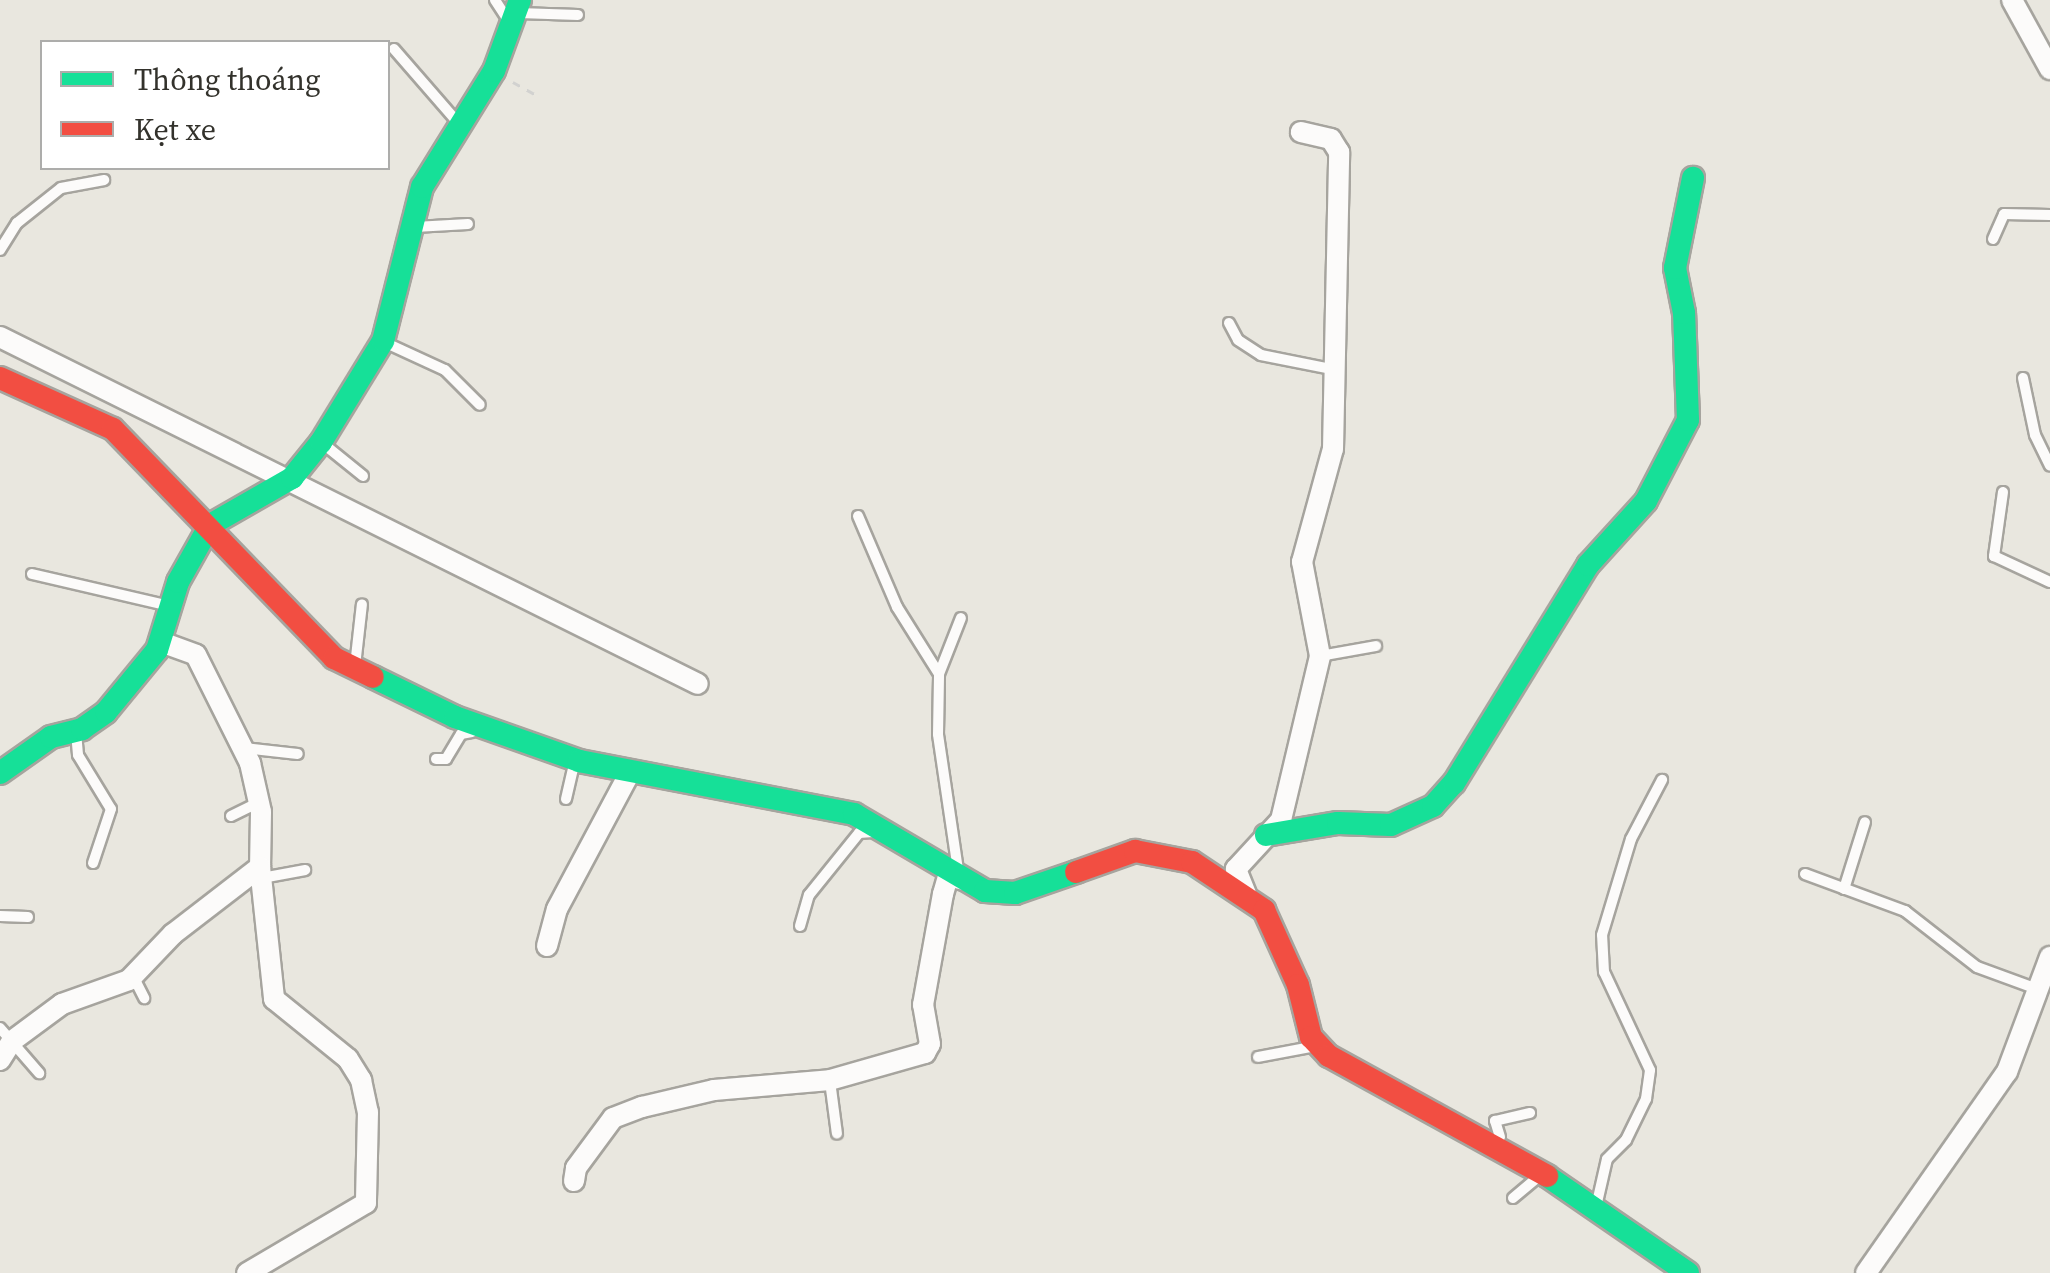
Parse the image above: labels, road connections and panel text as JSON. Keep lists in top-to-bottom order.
{
  "legend": ["Thông thoáng", "Kẹt xe"]
}
